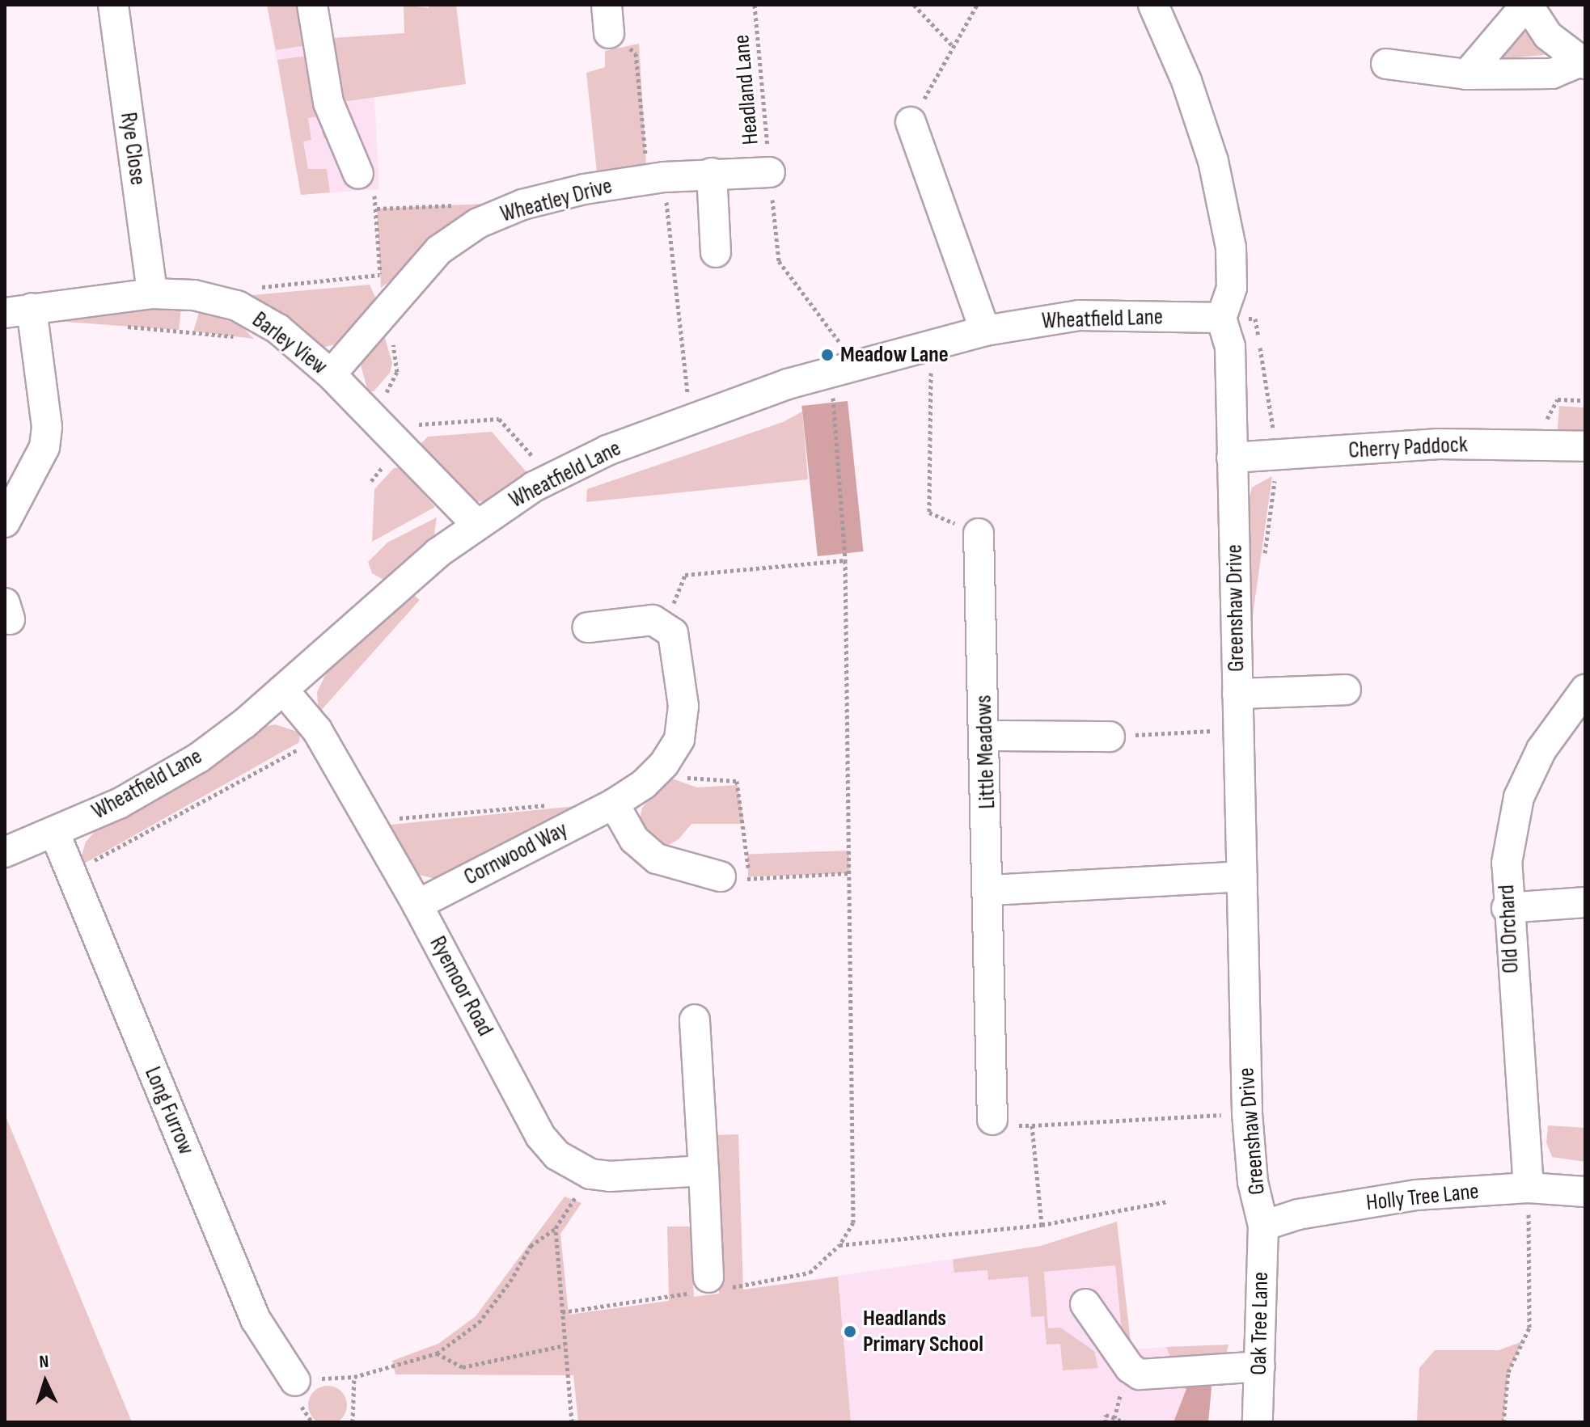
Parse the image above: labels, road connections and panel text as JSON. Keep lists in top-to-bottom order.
{
  "streets": {
    "street": [
      "Rye Close",
      "Wheatley Drive",
      "Wheatfield Lane",
      "Barley View",
      "Cherry Paddock",
      "Greenshaw Drive",
      "Little Meadows",
      "Cornwood Way",
      "Old Orchard",
      "Ryemoor Road",
      "Long Furrow",
      "Holly Tree Lane",
      "Oak Tree Lane"
    ],
    "path": ["Headland Lane"]
  },
  "crossings": [
    ["Headland Lane", "Wheatley Drive"],
    ["Headland Lane", "Wheatfield Lane"],
    ["Rye Close", "Barley View"],
    ["Wheatley Drive", "Barley View"],
    ["Wheatfield Lane", "Barley View"],
    ["Wheatfield Lane", "Greenshaw Drive"],
    ["Wheatfield Lane", "Ryemoor Road"],
    ["Wheatfield Lane", "Long Furrow"],
    ["Cherry Paddock", "Greenshaw Drive"],
    ["Greenshaw Drive", "Holly Tree Lane"],
    ["Greenshaw Drive", "Oak Tree Lane"],
    ["Cornwood Way", "Ryemoor Road"],
    ["Old Orchard", "Holly Tree Lane"],
    ["Holly Tree Lane", "Oak Tree Lane"]
  ],
  "places": ["Meadow Lane", "Headlands Primary School"],
  "north": "top"
}
